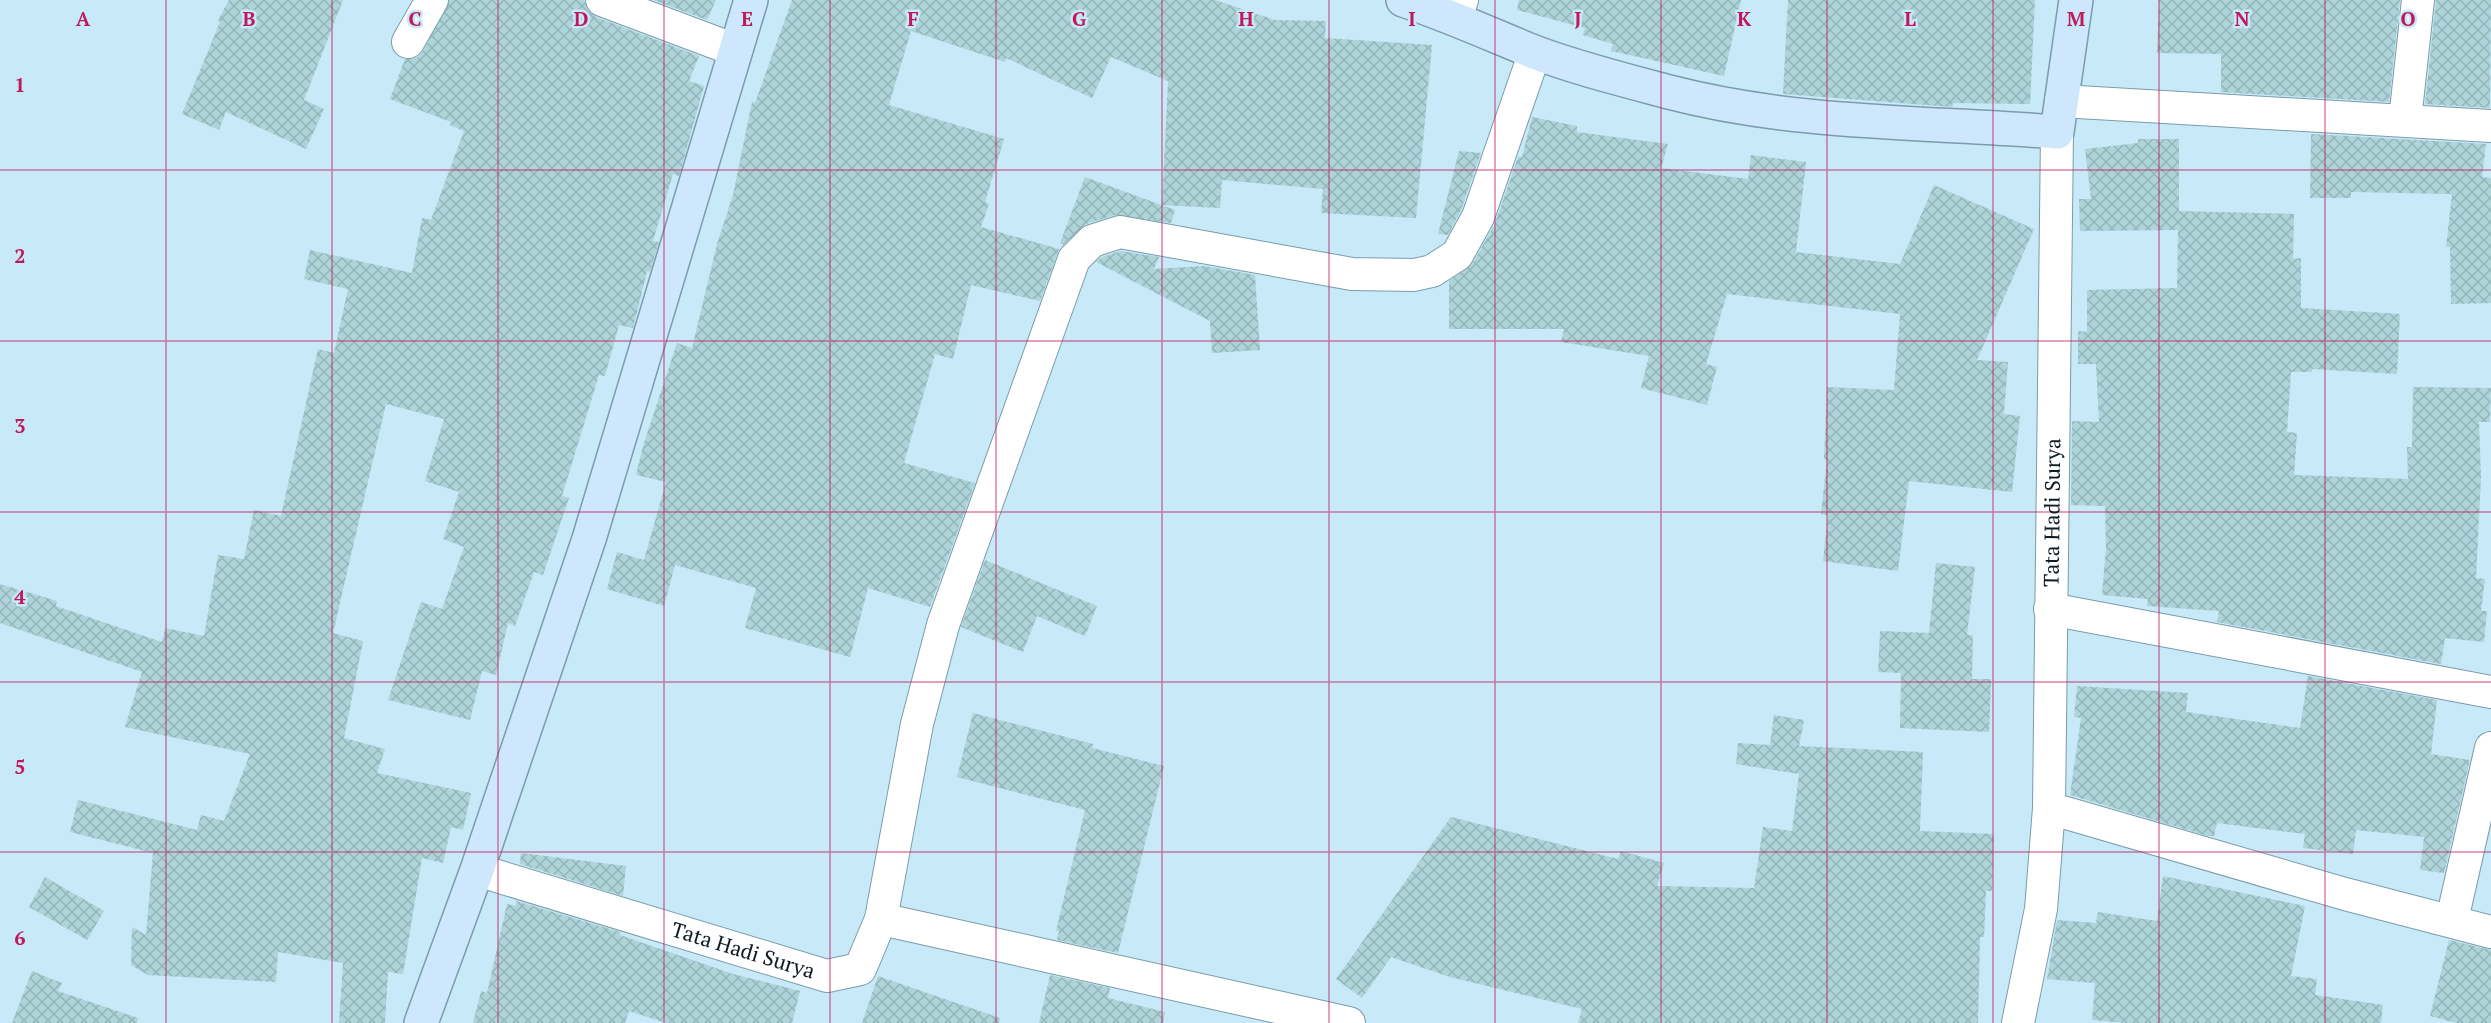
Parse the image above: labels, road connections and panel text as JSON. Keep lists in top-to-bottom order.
{
  "streets": {
    "street": ["Tata Hadi Surya"]
  },
  "grid": {
    "columns": [
      "A",
      "B",
      "C",
      "D",
      "E",
      "F",
      "G",
      "H",
      "I",
      "J",
      "K",
      "L",
      "M",
      "N",
      "O"
    ],
    "rows": [
      "1",
      "2",
      "3",
      "4",
      "5",
      "6"
    ]
  }
}
